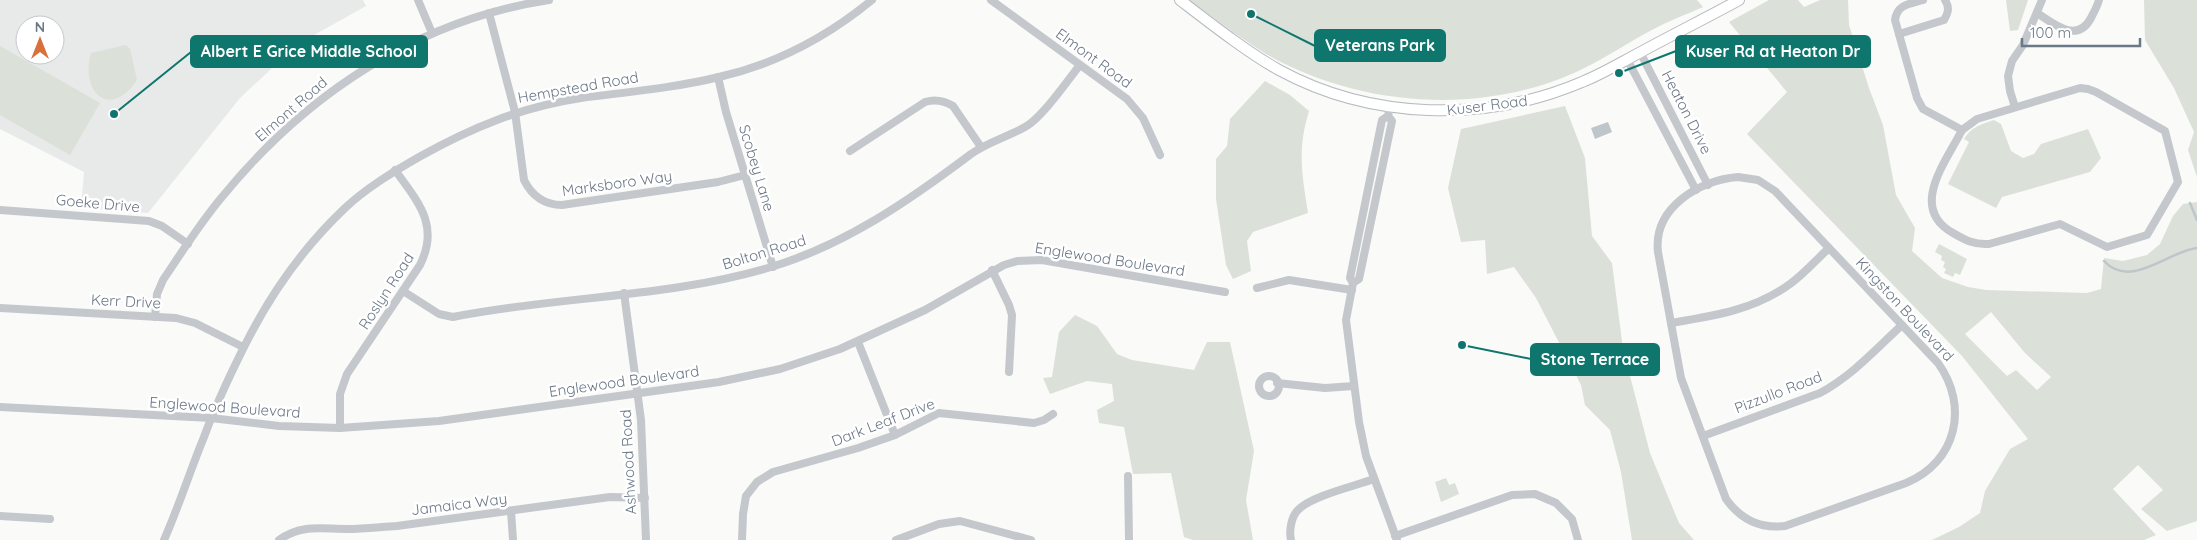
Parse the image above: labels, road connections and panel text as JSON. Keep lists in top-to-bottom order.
{
  "streets": {
    "street": [
      "Elmont Road",
      "Hempstead Road",
      "Kuser Road",
      "Heaton Drive",
      "Scobey Lane",
      "Marksboro Way",
      "Goeke Drive",
      "Bolton Road",
      "Englewood Boulevard",
      "Roslyn Road",
      "Kerr Drive",
      "Kingston Boulevard",
      "Pizzullo Road",
      "Dark Leaf Drive",
      "Ashwood Road",
      "Jamaica Way"
    ]
  },
  "crossings": [
    ["Elmont Road", "Marksboro Way"],
    ["Elmont Road", "Goeke Drive"],
    ["Elmont Road", "Bolton Road"],
    ["Elmont Road", "Kerr Drive"],
    ["Hempstead Road", "Scobey Lane"],
    ["Hempstead Road", "Marksboro Way"],
    ["Hempstead Road", "Englewood Boulevard"],
    ["Hempstead Road", "Roslyn Road"],
    ["Hempstead Road", "Kerr Drive"],
    ["Kuser Road", "Heaton Drive"],
    ["Heaton Drive", "Kingston Boulevard"],
    ["Scobey Lane", "Marksboro Way"],
    ["Scobey Lane", "Bolton Road"],
    ["Bolton Road", "Roslyn Road"],
    ["Bolton Road", "Ashwood Road"],
    ["Englewood Boulevard", "Roslyn Road"],
    ["Englewood Boulevard", "Ashwood Road"],
    ["Kingston Boulevard", "Pizzullo Road"],
    ["Ashwood Road", "Jamaica Way"]
  ],
  "places": [
    "Veterans Park",
    "Kuser Rd at Heaton Dr",
    "Albert E Grice Middle School",
    "Stone Terrace"
  ],
  "scale_bar": "100 m",
  "north": "top"
}
